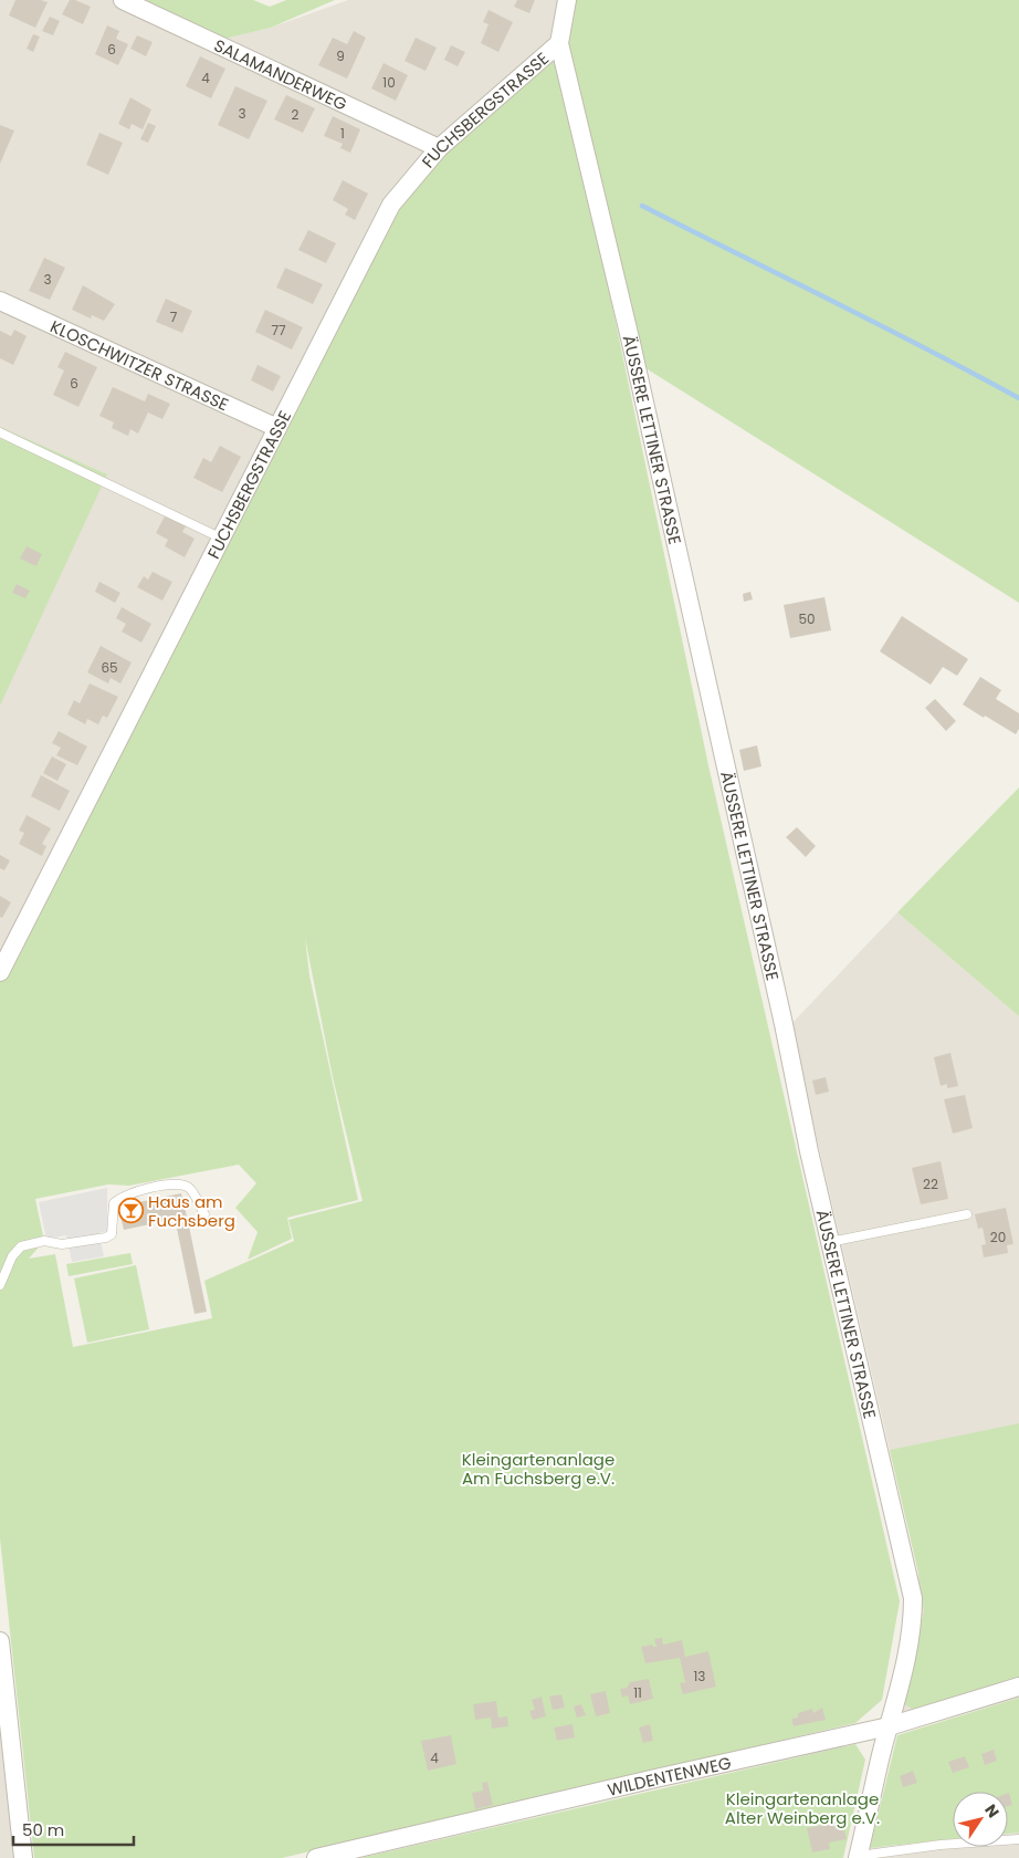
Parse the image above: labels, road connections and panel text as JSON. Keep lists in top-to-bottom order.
{
  "streets": {
    "street": [
      "SALAMANDERWEG",
      "FUCHSBERGSTRASSE",
      "KLOSCHWITZER STRASSE",
      "ÄUSSERE LETTINER STRASSE",
      "WILDENTENWEG"
    ]
  },
  "crossings": [
    ["SALAMANDERWEG", "FUCHSBERGSTRASSE"],
    ["FUCHSBERGSTRASSE", "KLOSCHWITZER STRASSE"],
    ["FUCHSBERGSTRASSE", "ÄUSSERE LETTINER STRASSE"],
    ["ÄUSSERE LETTINER STRASSE", "WILDENTENWEG"]
  ],
  "parks": ["Kleingartenanlage Am Fuchsberg e.V.", "Kleingartenanlage Alter Weinberg e.V."],
  "places": {
    "bar": ["Haus am Fuchsberg"]
  },
  "house_numbers": [
    "6",
    "9",
    "4",
    "10",
    "3",
    "2",
    "1",
    "3",
    "7",
    "77",
    "6",
    "50",
    "65",
    "22",
    "20",
    "13",
    "11",
    "4"
  ],
  "scale_bar": "50 m",
  "north": "top right"
}
